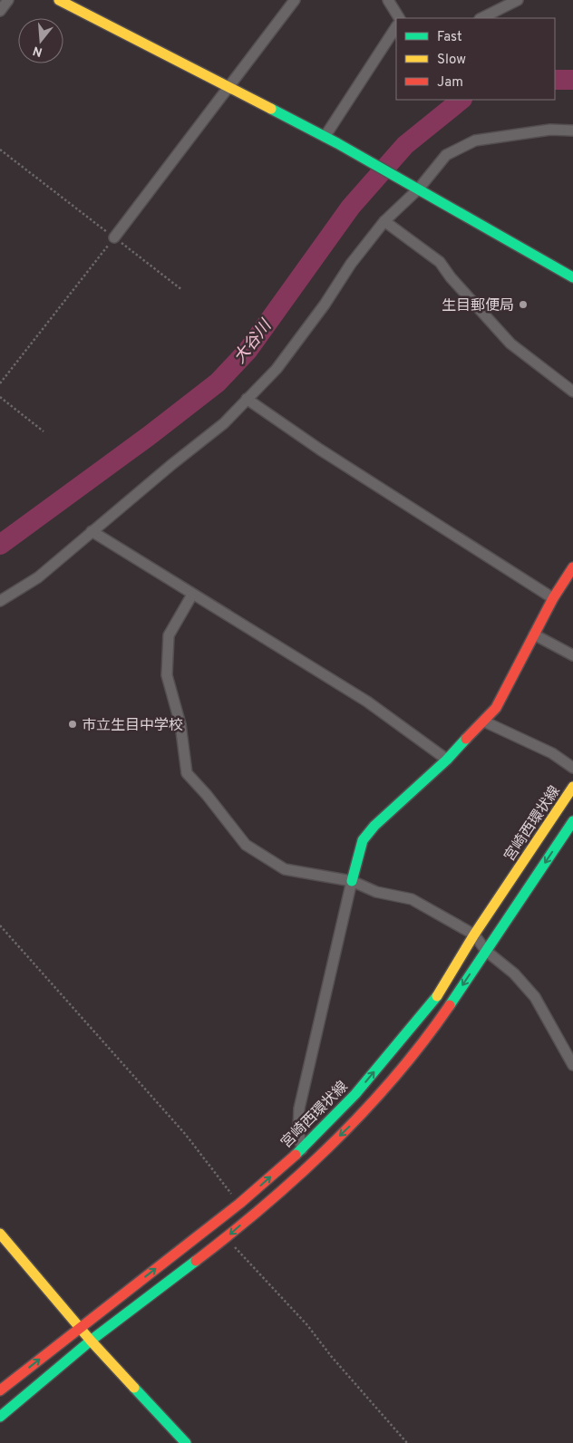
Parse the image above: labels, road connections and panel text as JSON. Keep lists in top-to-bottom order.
{
  "streets": {
    "main road": ["宮崎西環状線"]
  },
  "water": ["大谷川"],
  "places": ["生目郵便局", "市立生目中学校"],
  "legend": ["Fast", "Slow", "Jam"],
  "north": "bottom"
}
